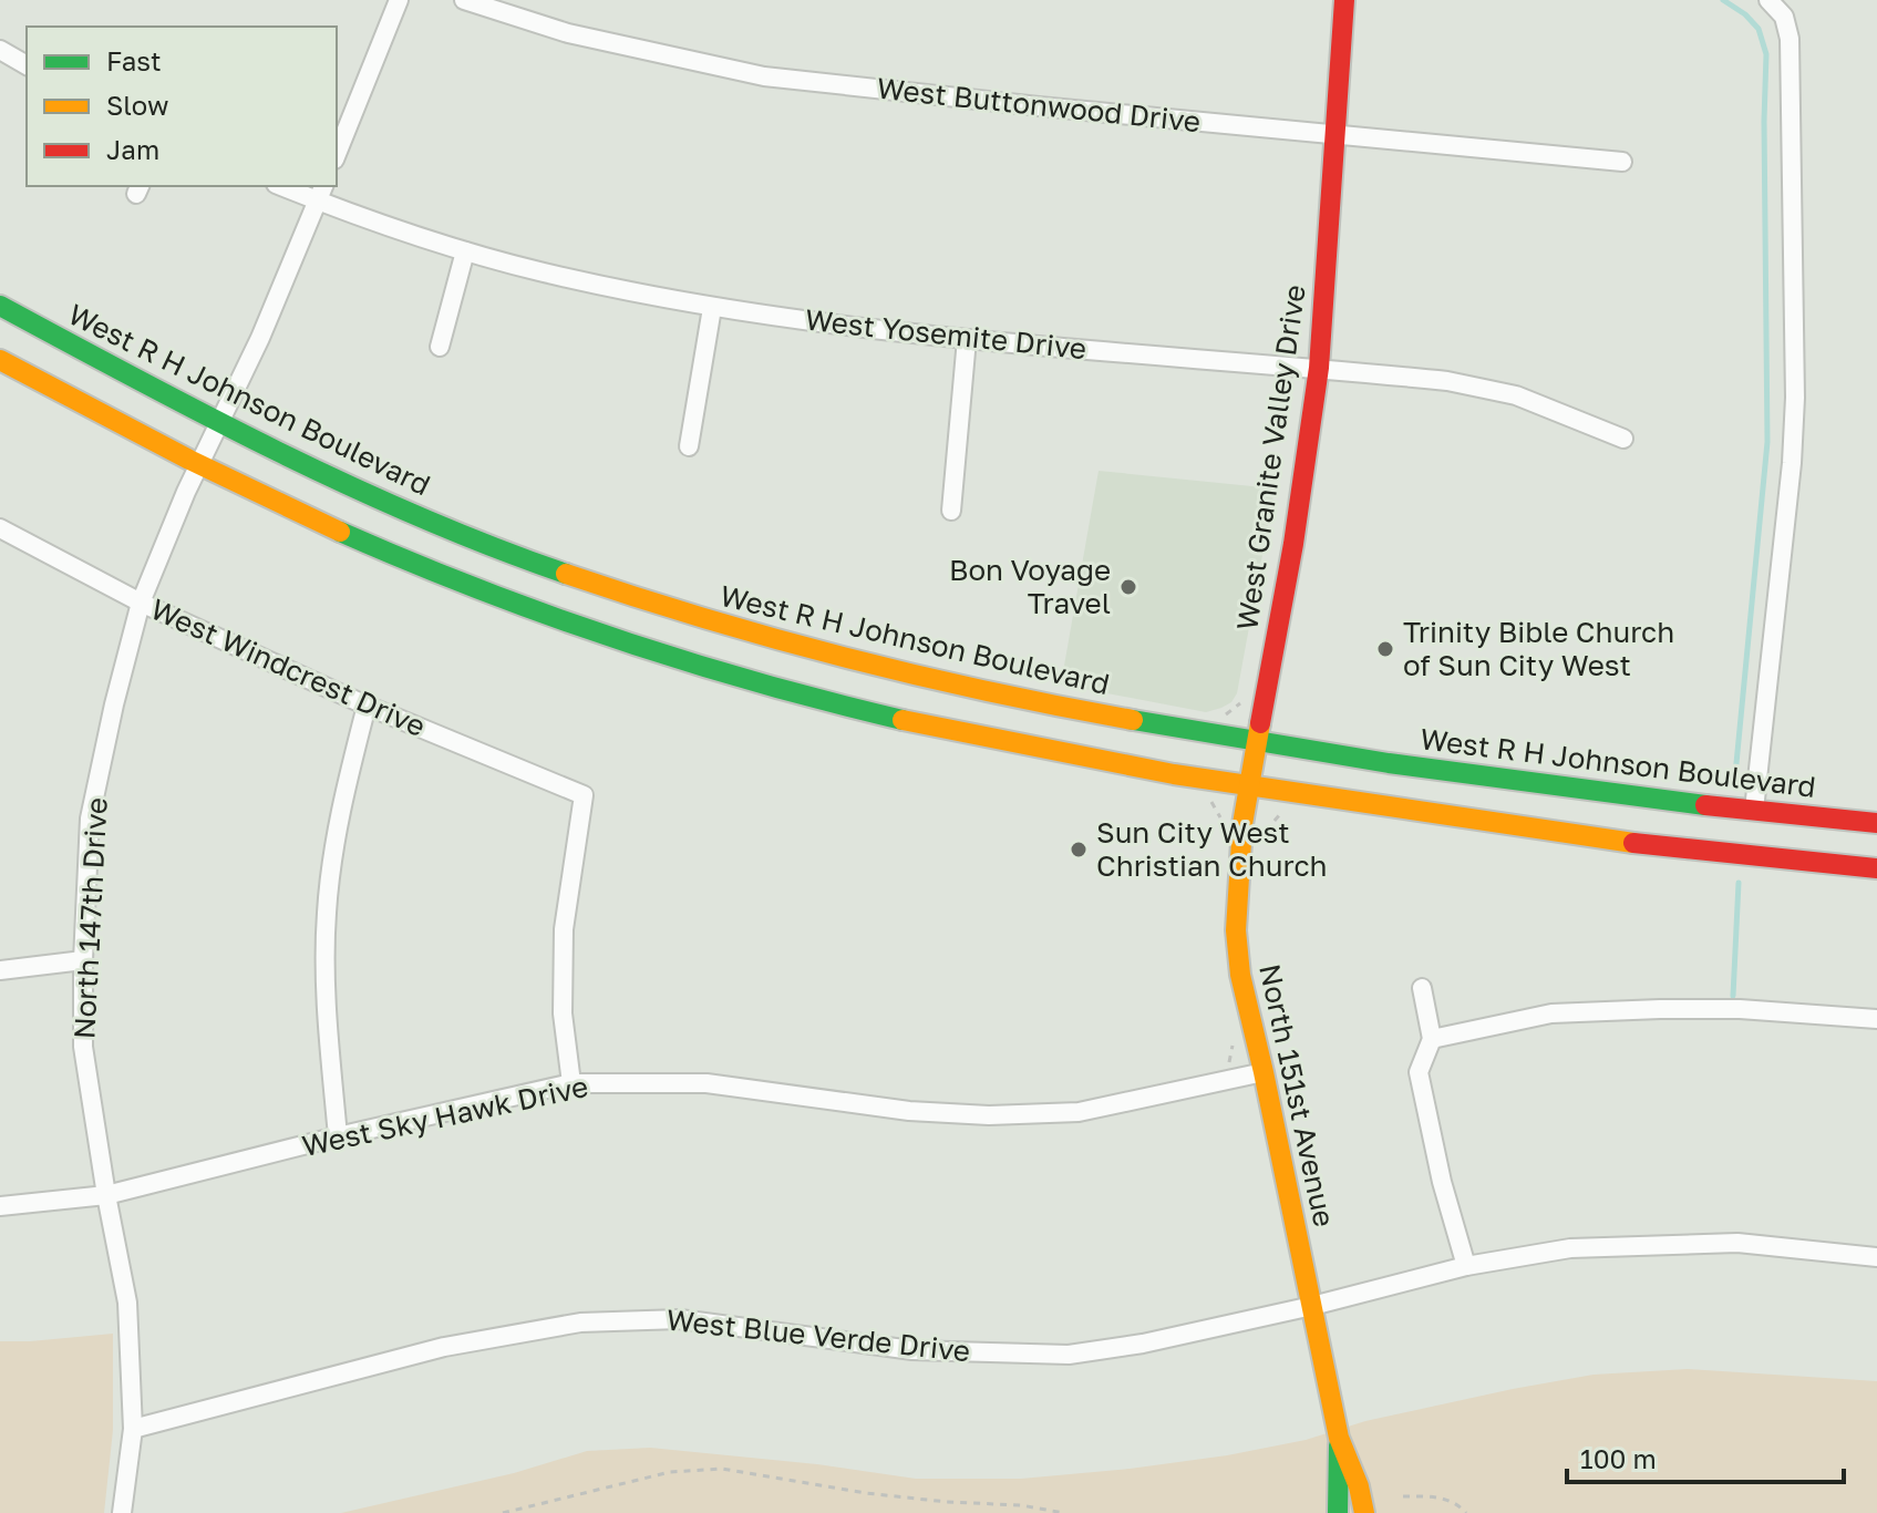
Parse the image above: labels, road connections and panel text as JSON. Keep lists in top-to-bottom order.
{
  "streets": {
    "main road": ["West R H Johnson Boulevard", "West Granite Valley Drive", "North 151st Avenue"],
    "street": [
      "West Buttonwood Drive",
      "West Yosemite Drive",
      "West Windcrest Drive",
      "North 147th Drive",
      "West Sky Hawk Drive",
      "West Blue Verde Drive"
    ]
  },
  "crossings": [
    ["West Buttonwood Drive", "West Granite Valley Drive"],
    ["West Yosemite Drive", "West Granite Valley Drive"],
    ["West Yosemite Drive", "North 147th Drive"],
    ["West R H Johnson Boulevard", "West Granite Valley Drive"],
    ["West R H Johnson Boulevard", "North 147th Drive"],
    ["West R H Johnson Boulevard", "North 151st Avenue"],
    ["West Granite Valley Drive", "North 151st Avenue"],
    ["West Windcrest Drive", "North 147th Drive"],
    ["West Windcrest Drive", "West Sky Hawk Drive"],
    ["North 147th Drive", "West Sky Hawk Drive"],
    ["North 147th Drive", "West Blue Verde Drive"],
    ["North 151st Avenue", "West Sky Hawk Drive"],
    ["North 151st Avenue", "West Blue Verde Drive"]
  ],
  "places": ["Bon Voyage Travel", "Trinity Bible Church of Sun City West", "Sun City West Christian Church"],
  "legend": ["Fast", "Slow", "Jam"],
  "scale_bar": "100 m"
}
